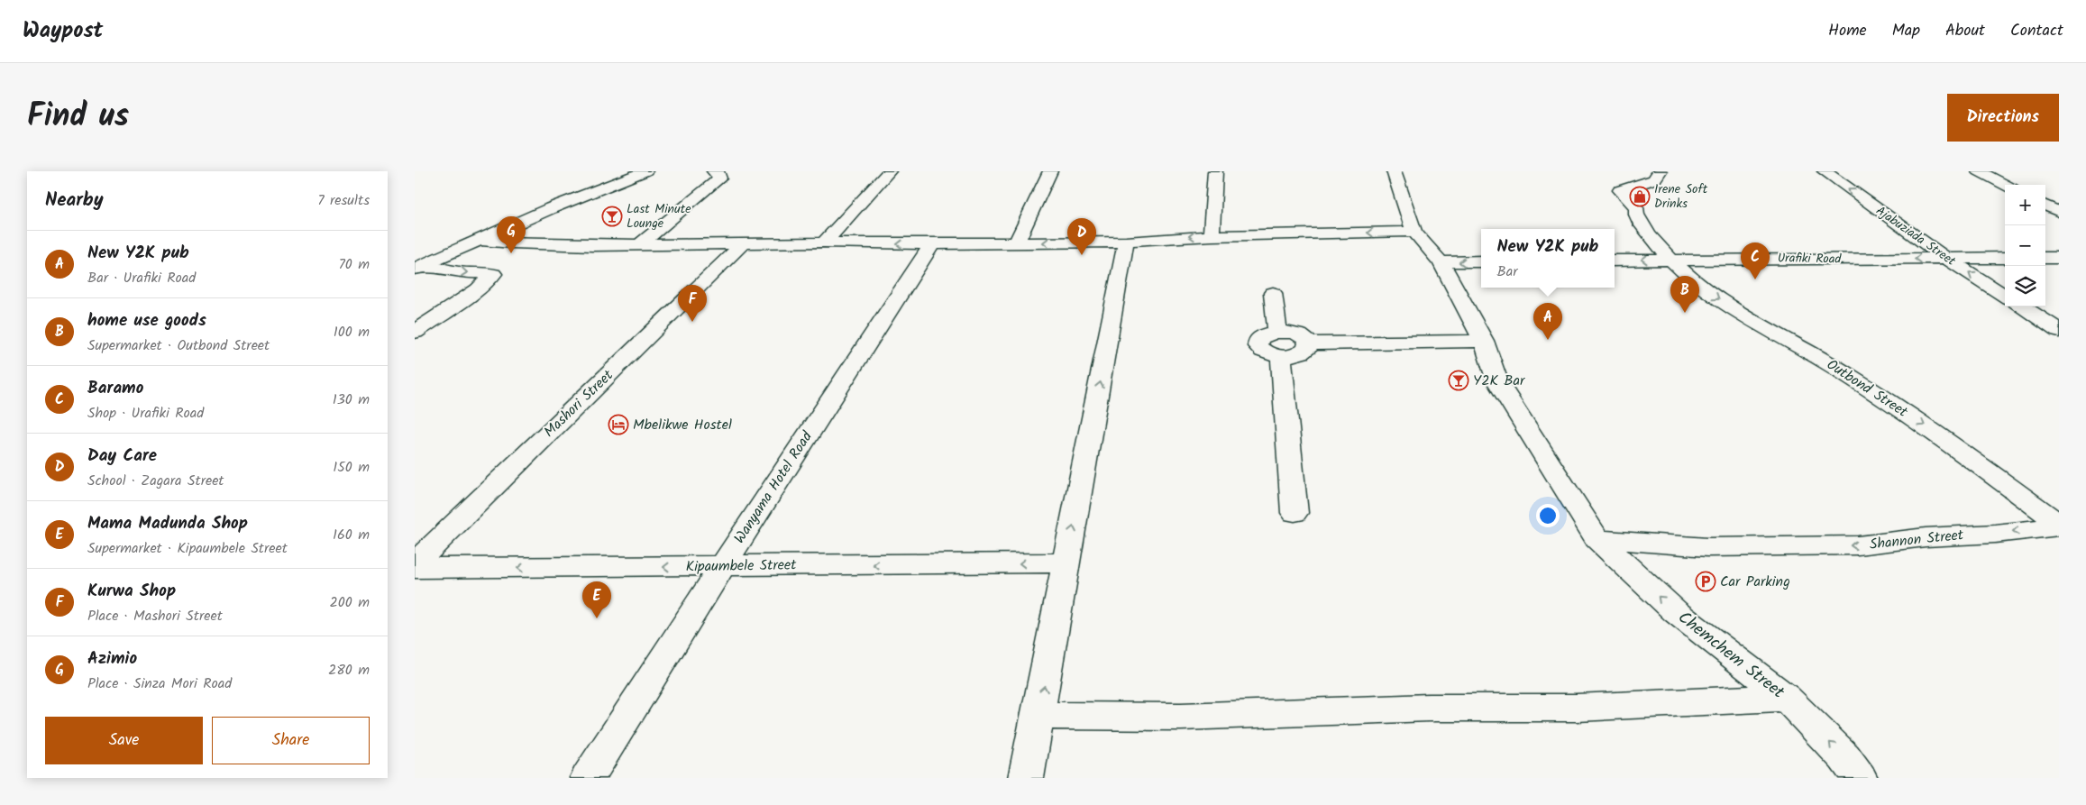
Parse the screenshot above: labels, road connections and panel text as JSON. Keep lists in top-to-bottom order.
{
  "streets": {
    "street": [
      "Ajabuziada Street",
      "Urafiki Road",
      "Outbond Street",
      "Mashori Street",
      "Wanyama Hotel Road",
      "Shannon Street",
      "Kipaumbele Street",
      "Chemchem Street"
    ]
  },
  "crossings": [
    ["Ajabuziada Street", "Urafiki Road"],
    ["Urafiki Road", "Outbond Street"],
    ["Outbond Street", "Shannon Street"],
    ["Wanyama Hotel Road", "Kipaumbele Street"],
    ["Shannon Street", "Chemchem Street"]
  ],
  "one_way": [
    "Ajabuziada Street",
    "Urafiki Road",
    "Outbond Street",
    "Kipaumbele Street",
    "Chemchem Street"
  ],
  "places": {
    "shop": ["Irene Soft Drinks"],
    "bar": ["Last Minute Lounge", "Y2K Bar"],
    "hotel": ["Mbelikwe Hostel"],
    "parking": ["Car Parking"]
  },
  "page": {
    "header": "Waypost",
    "nav": [
      "Home",
      "Map",
      "About",
      "Contact"
    ],
    "title": "Find us",
    "buttons": [
      "Directions",
      ["Save", "Share"]
    ],
    "heading": ["Nearby", "7 results"],
    "map_buttons": ["+", "−"],
    "pins": [
      "G",
      "D",
      "C",
      "B",
      "F",
      "A",
      "E"
    ],
    "popup": ["New Y2K pub", "Bar"],
    "list": [
      {
        "mark": "A",
        "name": "New Y2K pub",
        "note": "Bar · Urafiki Road",
        "value": "70 m"
      },
      {
        "mark": "B",
        "name": "home use goods",
        "note": "Supermarket · Outbond Street",
        "value": "100 m"
      },
      {
        "mark": "C",
        "name": "Baramo",
        "note": "Shop · Urafiki Road",
        "value": "130 m"
      },
      {
        "mark": "D",
        "name": "Day Care",
        "note": "School · Zagara Street",
        "value": "150 m"
      },
      {
        "mark": "E",
        "name": "Mama Madunda Shop",
        "note": "Supermarket · Kipaumbele Street",
        "value": "160 m"
      },
      {
        "mark": "F",
        "name": "Kurwa Shop",
        "note": "Place · Mashori Street",
        "value": "200 m"
      },
      {
        "mark": "G",
        "name": "Azimio",
        "note": "Place · Sinza Mori Road",
        "value": "280 m"
      }
    ]
  }
}
